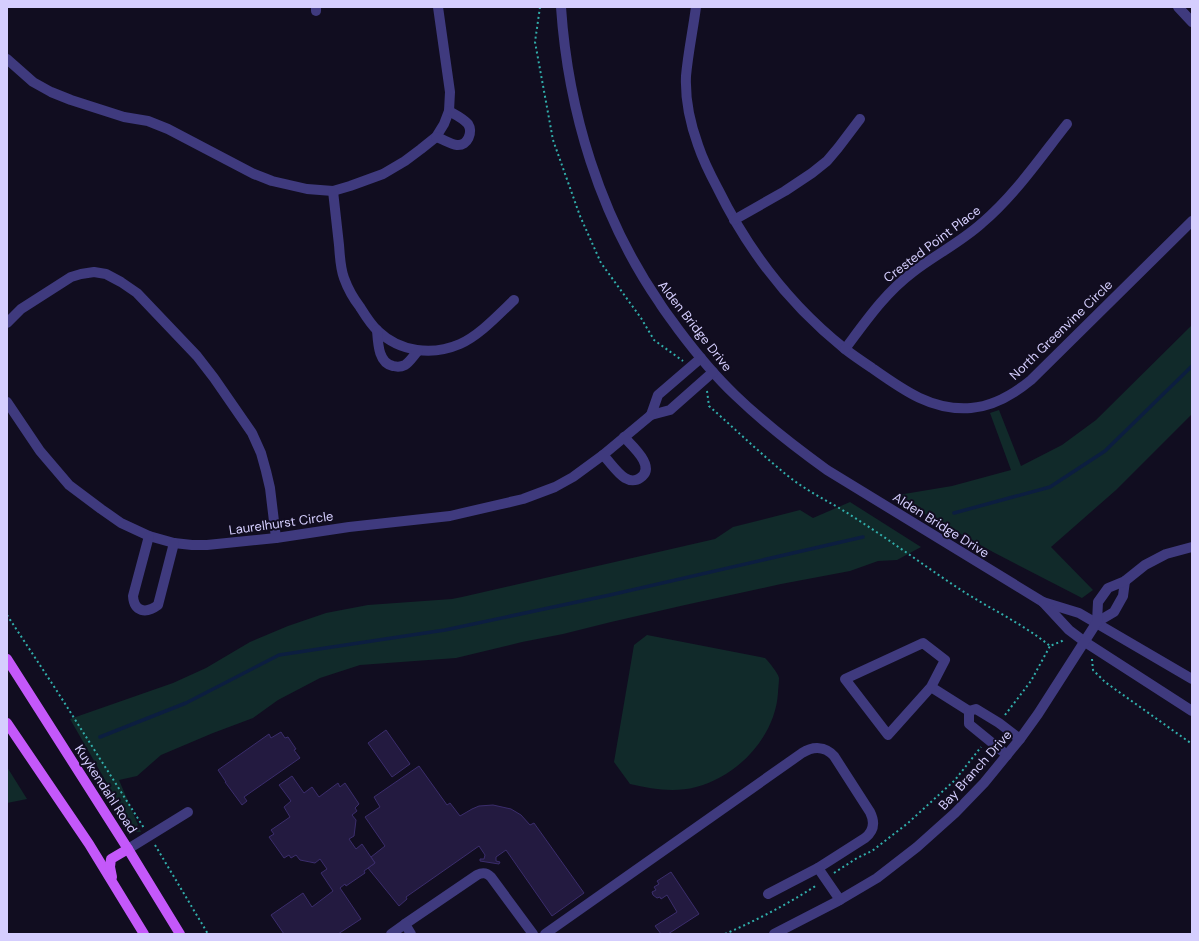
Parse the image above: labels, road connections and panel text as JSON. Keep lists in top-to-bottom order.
{
  "streets": {
    "main road": ["Kuykendahl Road"],
    "street": [
      "Crested Point Place",
      "Alden Bridge Drive",
      "North Greenvine Circle",
      "Laurelhurst Circle",
      "Bay Branch Drive"
    ]
  },
  "crossings": [
    ["Crested Point Place", "North Greenvine Circle"],
    ["Alden Bridge Drive", "Laurelhurst Circle"],
    ["Alden Bridge Drive", "Bay Branch Drive"]
  ]
}
